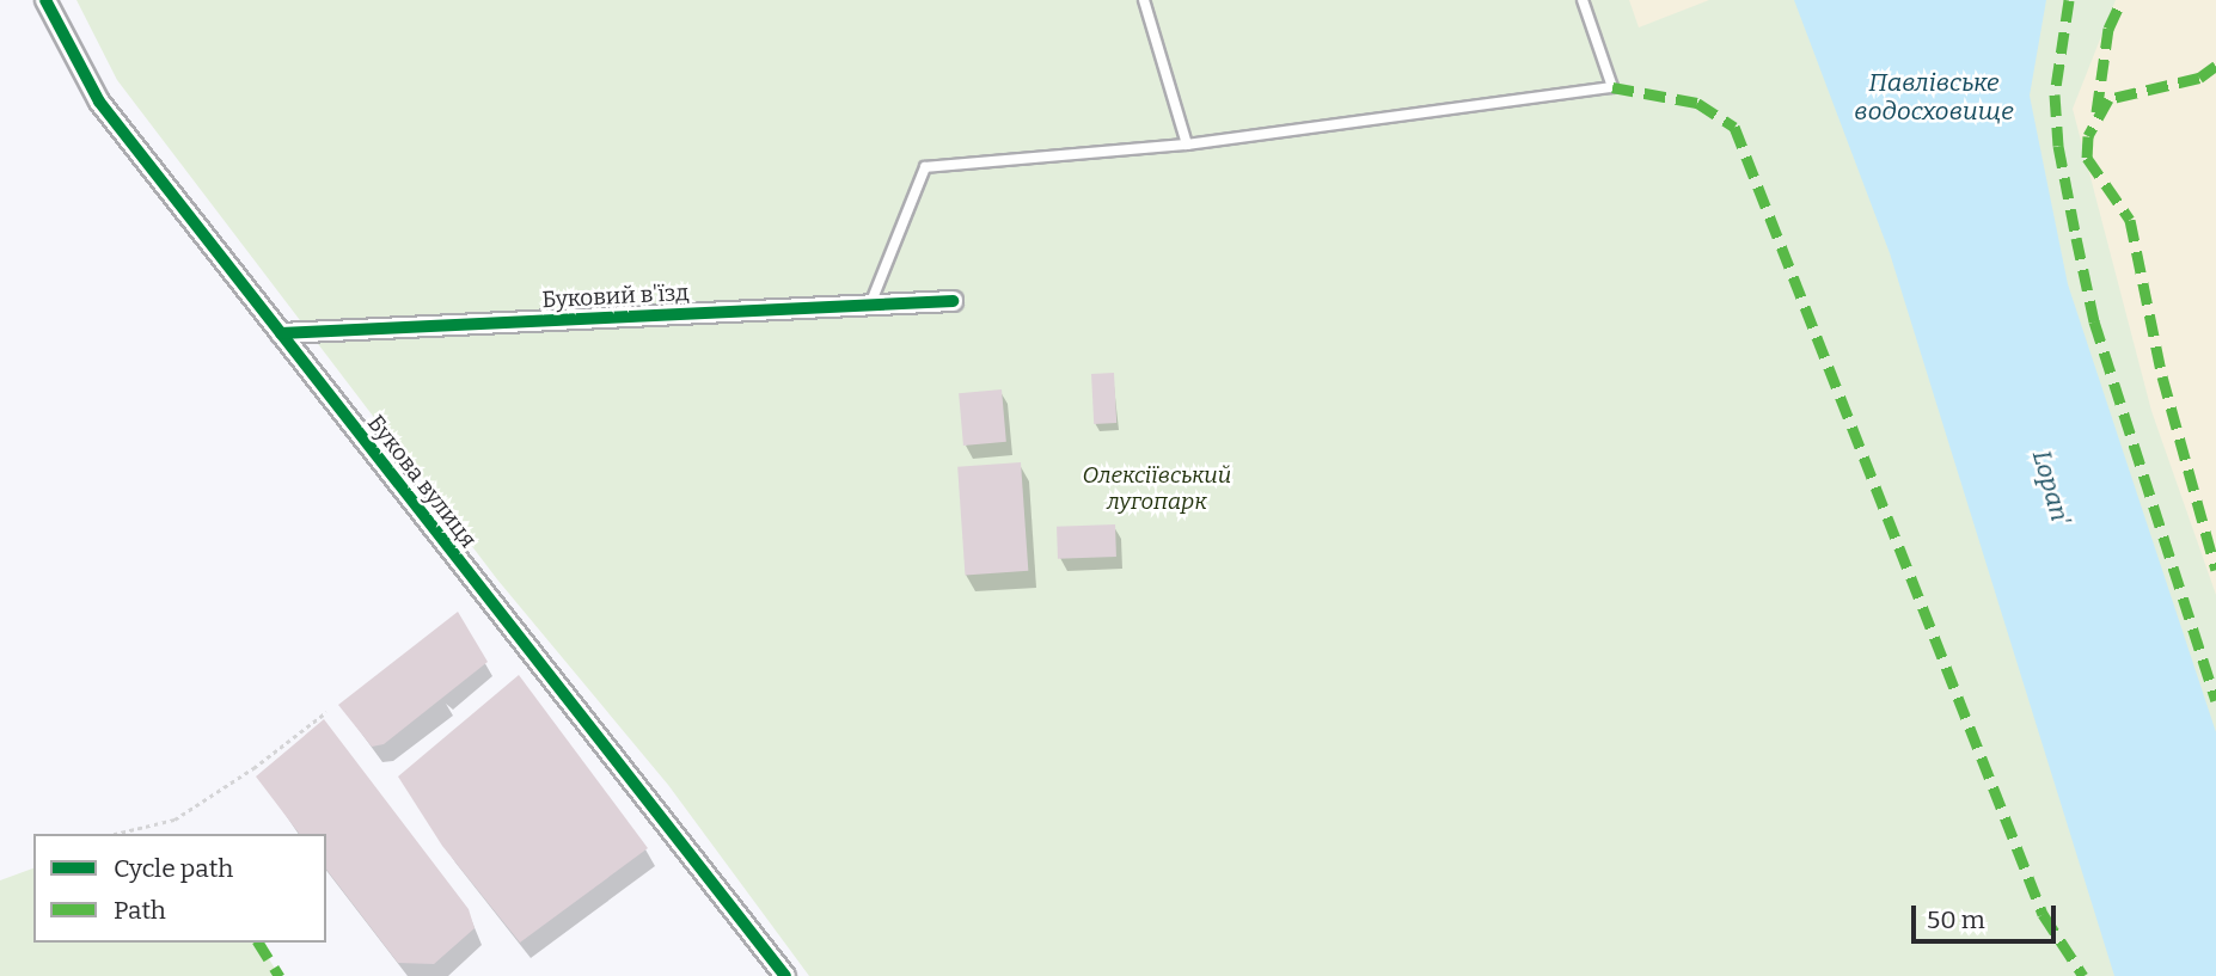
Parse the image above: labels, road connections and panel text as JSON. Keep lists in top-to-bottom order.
{
  "streets": {
    "street": ["Буковий в'їзд", "Букова вулиця"]
  },
  "crossings": [
    ["Буковий в'їзд", "Букова вулиця"]
  ],
  "water": ["Павлівське водосховище", "Lopan'"],
  "parks": ["Олексіївський лугопарк"],
  "legend": ["Cycle path", "Path"],
  "scale_bar": "50 m"
}
